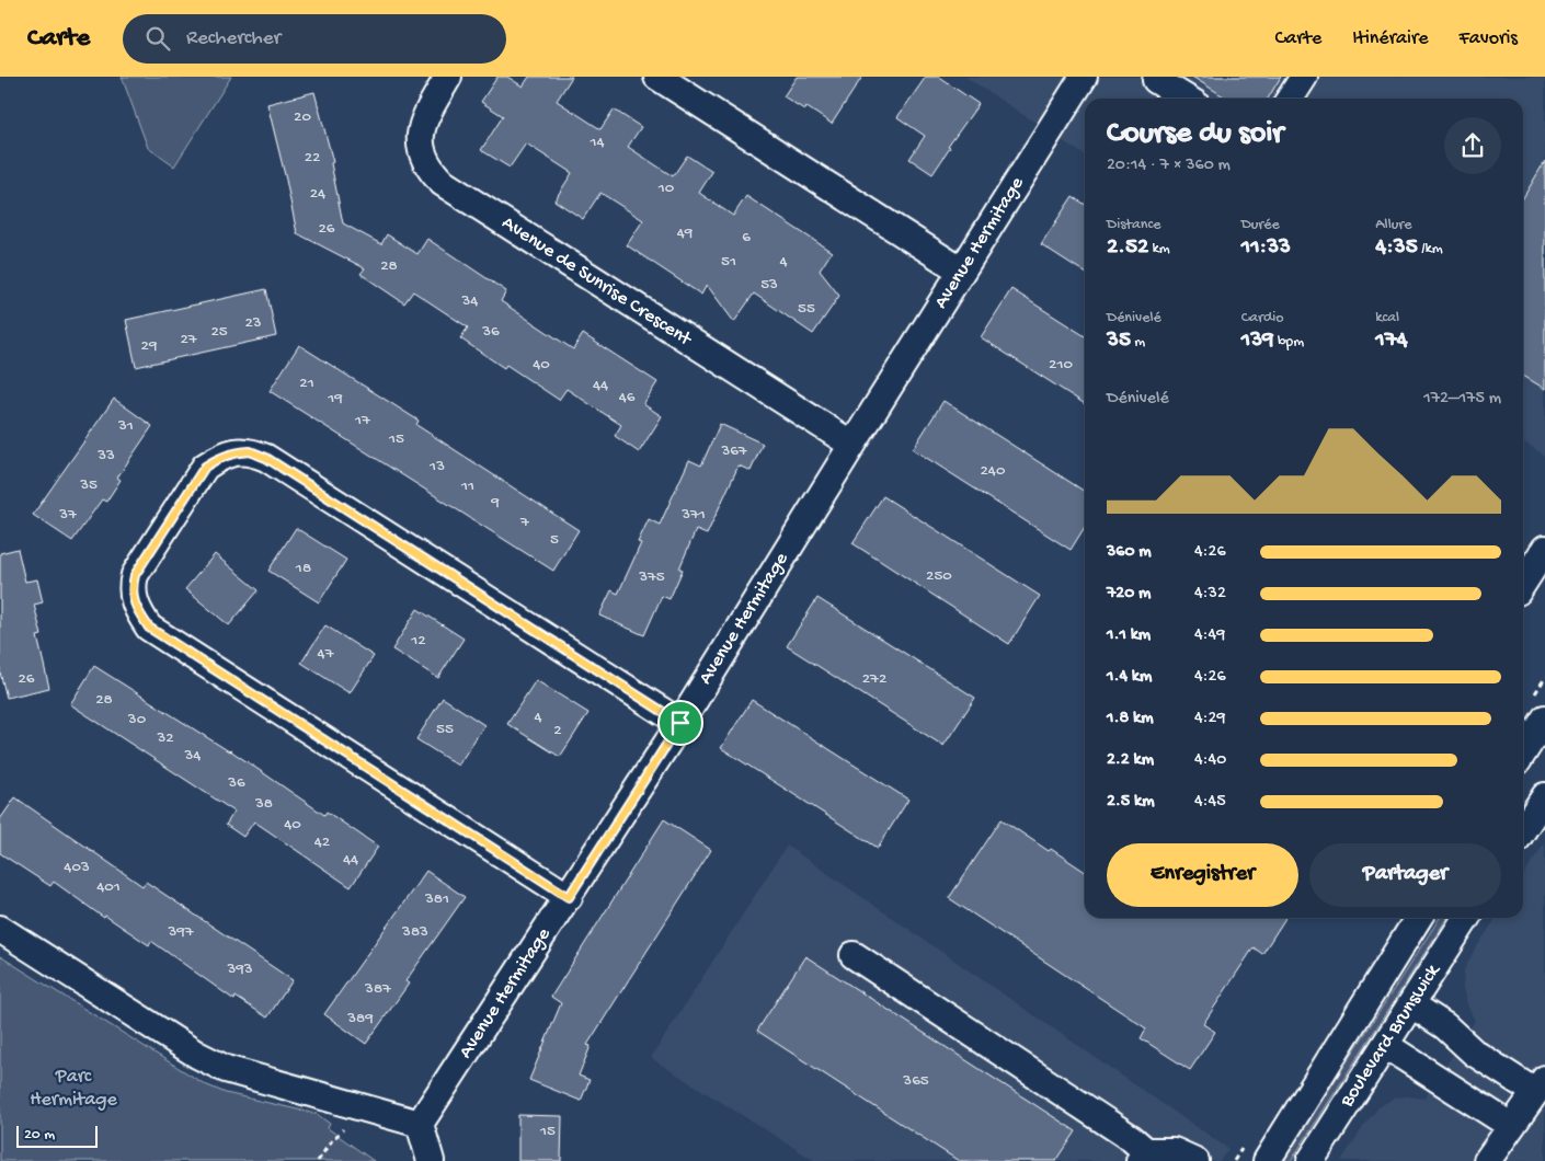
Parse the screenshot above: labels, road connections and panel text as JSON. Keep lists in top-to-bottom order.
{
  "streets": {
    "street": ["Avenue Hermitage", "Avenue de Sunrise Crescent", "Boulevard Brunswick"]
  },
  "crossings": [
    ["Avenue Hermitage", "Avenue de Sunrise Crescent"]
  ],
  "parks": ["Parc Hermitage"],
  "house_numbers": [
    "20",
    "14",
    "22",
    "10",
    "24",
    "26",
    "49",
    "6",
    "51",
    "4",
    "28",
    "53",
    "34",
    "55",
    "23",
    "25",
    "36",
    "27",
    "29",
    "40",
    "210",
    "21",
    "44",
    "46",
    "19",
    "17",
    "31",
    "15",
    "367",
    "33",
    "13",
    "240",
    "35",
    "11",
    "9",
    "37",
    "371",
    "7",
    "5",
    "18",
    "250",
    "375",
    "12",
    "47",
    "26",
    "272",
    "28",
    "4",
    "30",
    "55",
    "2",
    "32",
    "34",
    "36",
    "38",
    "40",
    "42",
    "44",
    "403",
    "401",
    "381",
    "397",
    "383",
    "393",
    "387",
    "389",
    "365",
    "15"
  ],
  "scale_bar": "20 m",
  "page": {
    "header": "Carte",
    "search": "Rechercher",
    "nav": ["Carte", "Itinéraire", "Favoris"],
    "heading": ["Course du soir", "20:14 · 7 × 360 m"],
    "stats": [
      ["Distance", "2.52 km"],
      ["Durée", "11:33"],
      ["Allure", "4:35 /km"],
      ["Dénivelé", "35 m"],
      ["Cardio", "139 bpm"],
      ["kcal", "174"]
    ],
    "chart": ["Dénivelé", "172–175 m"],
    "list": [
      {
        "name": "360 m",
        "note": "4:26"
      },
      {
        "name": "720 m",
        "note": "4:32"
      },
      {
        "name": "1.1 km",
        "note": "4:49"
      },
      {
        "name": "1.4 km",
        "note": "4:26"
      },
      {
        "name": "1.8 km",
        "note": "4:29"
      },
      {
        "name": "2.2 km",
        "note": "4:40"
      },
      {
        "name": "2.5 km",
        "note": "4:45"
      }
    ],
    "buttons": ["Enregistrer", "Partager"],
    "scale": "20 m"
  }
}
